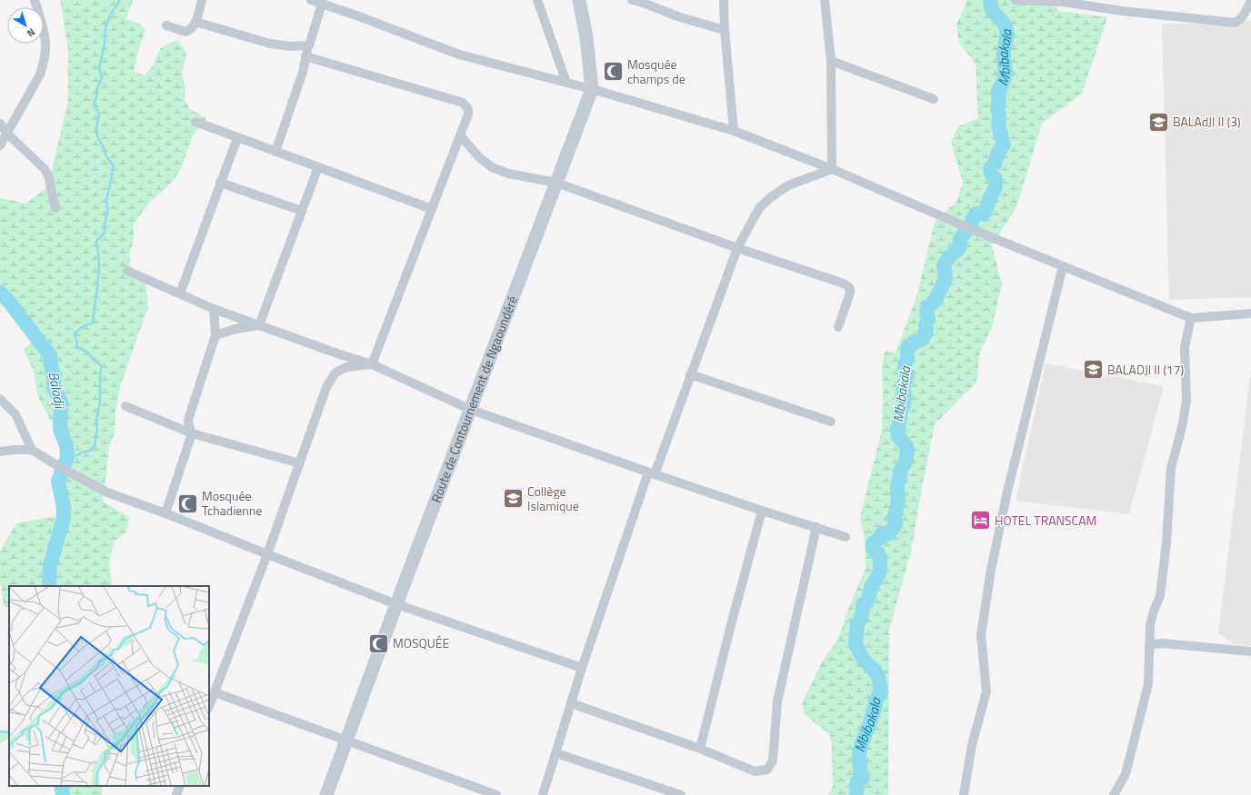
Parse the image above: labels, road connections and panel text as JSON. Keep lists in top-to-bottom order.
{
  "streets": {
    "street": ["Route de Contournement de Ngaoundéré"]
  },
  "water": ["Mbibakala", "Baladji"],
  "places": {
    "mosque": ["Mosquée champs de", "Mosquée Tchadienne", "MOSQUÉE"],
    "school or university": ["BALAdJI II (3)", "BALADJI II (17)", "Collège Islamique"],
    "hotel": ["HOTEL TRANSCAM"]
  },
  "north": "bottom right"
}
